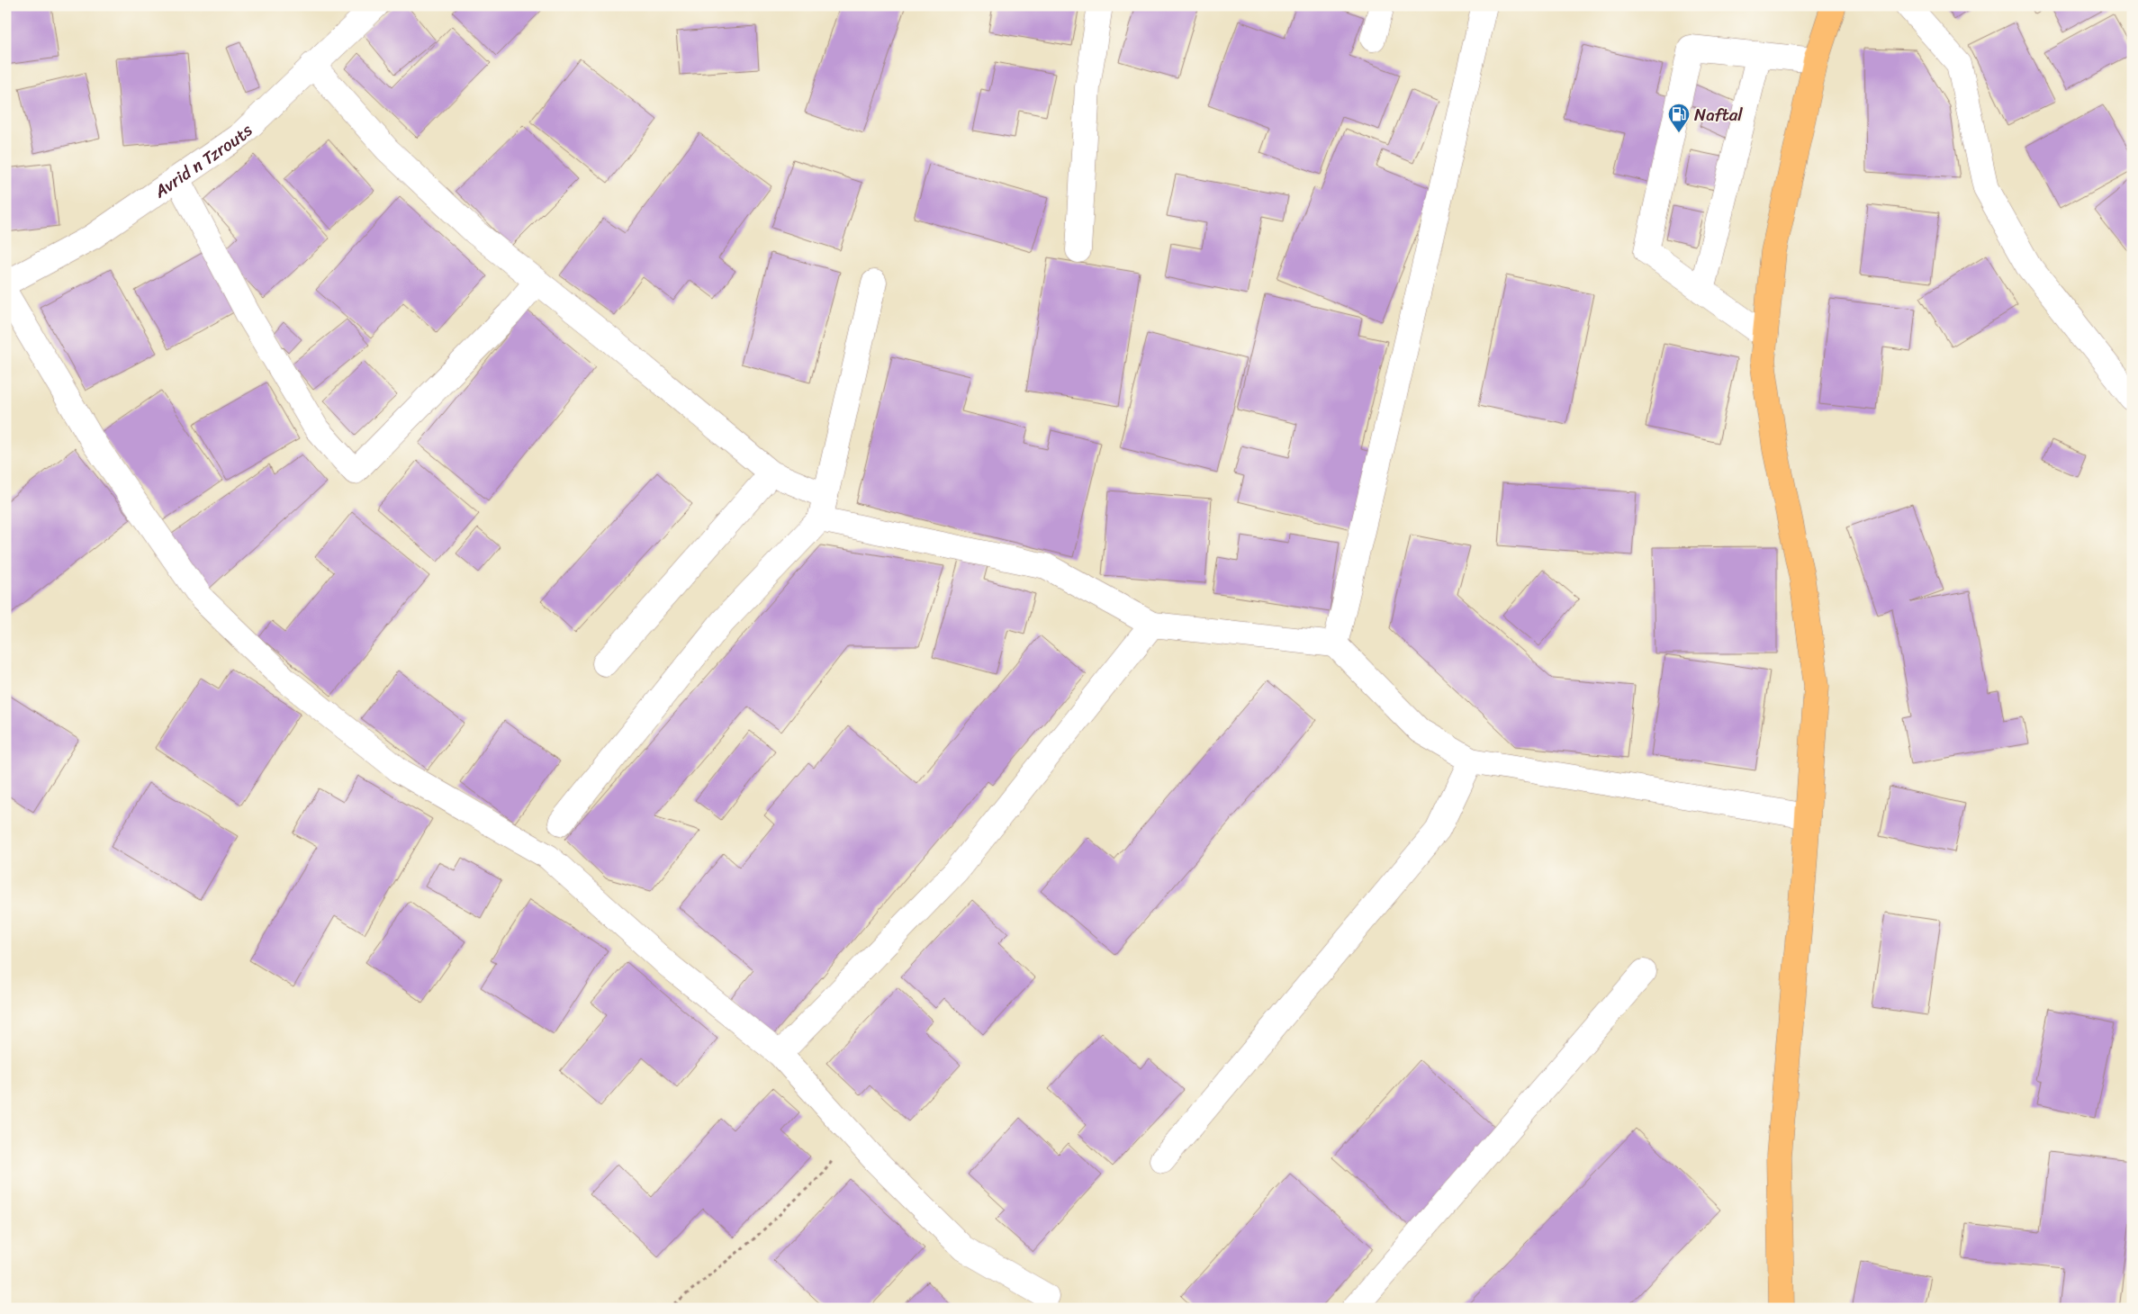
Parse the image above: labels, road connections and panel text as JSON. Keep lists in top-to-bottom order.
{
  "streets": {
    "street": ["Avrid n Tzrouts"]
  },
  "places": {
    "fuel station": ["Naftal"]
  }
}
